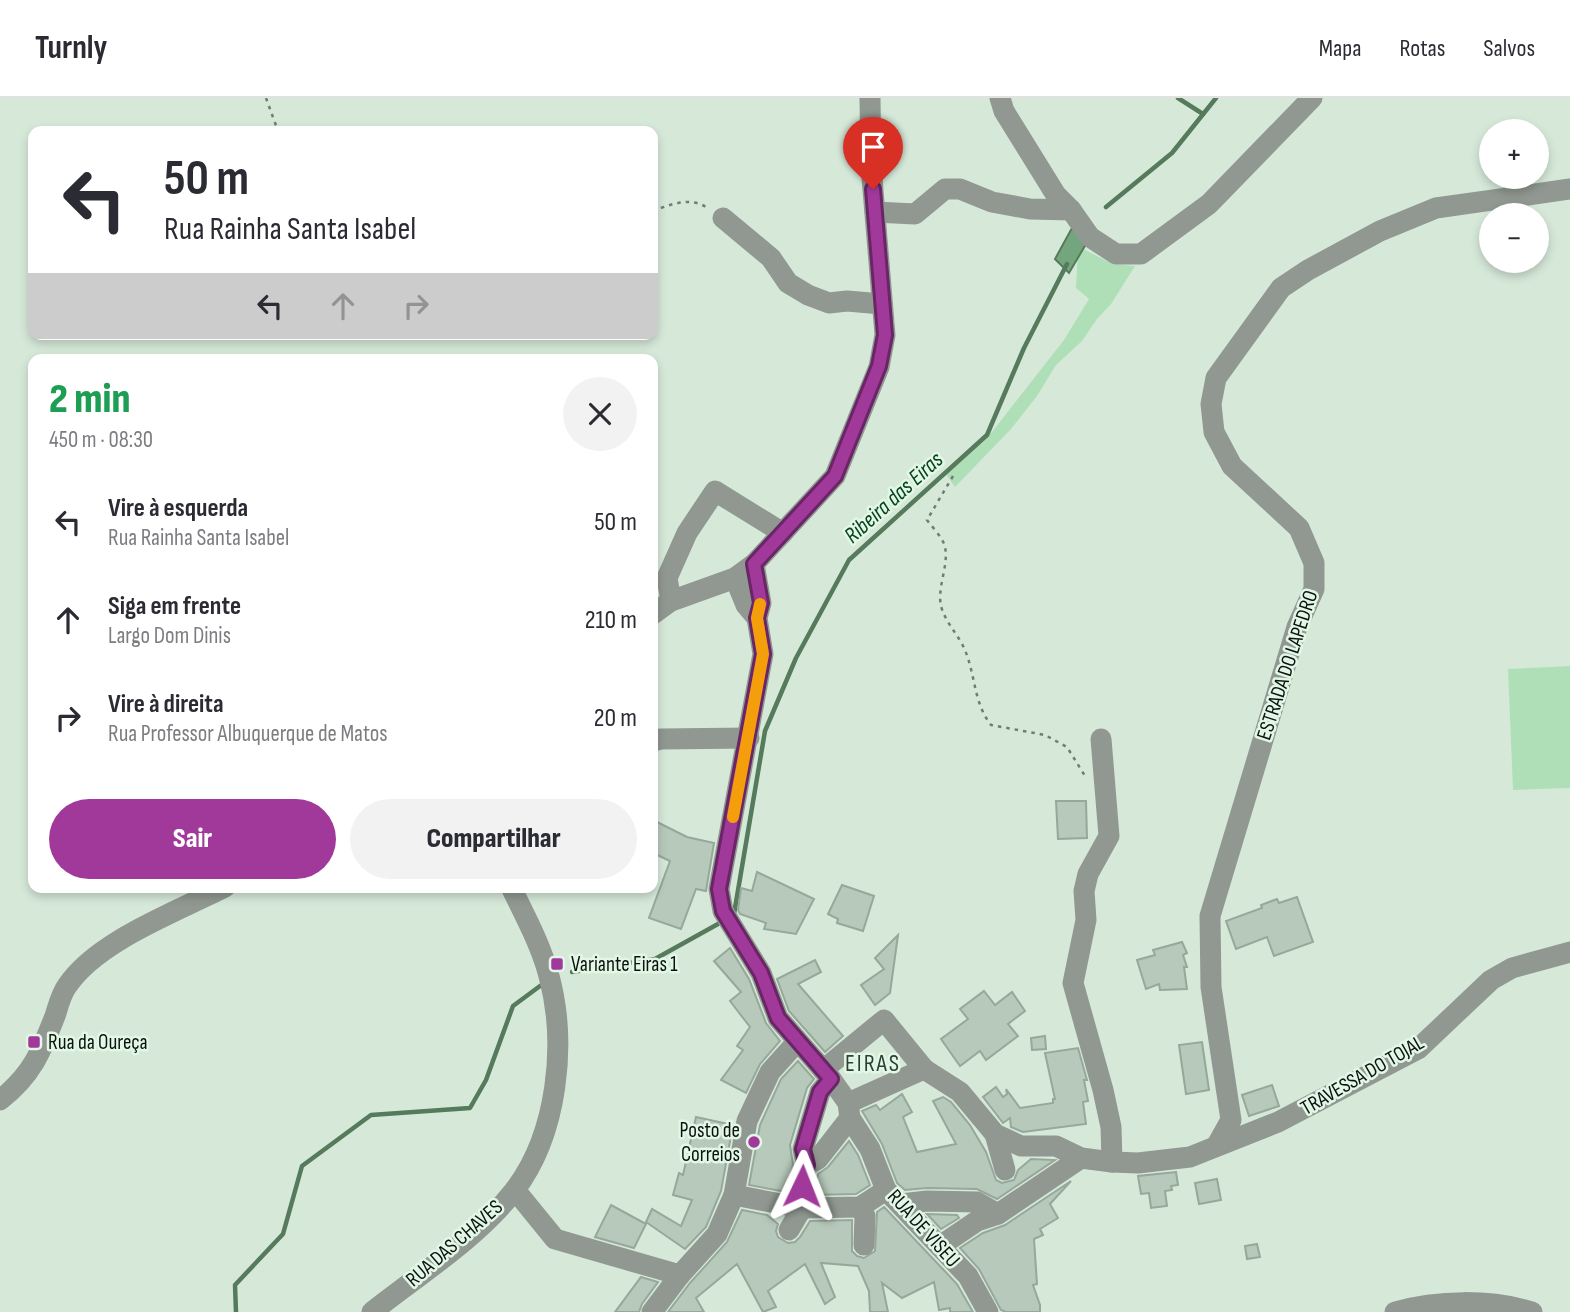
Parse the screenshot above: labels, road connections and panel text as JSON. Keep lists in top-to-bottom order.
{
  "streets": {
    "street": [
      "ESTRADA DO LAPEDRO",
      "TRAVESSA DO TOJAL",
      "RUA DE VISEU",
      "RUA DAS CHAVES"
    ]
  },
  "crossings": [
    ["ESTRADA DO LAPEDRO", "TRAVESSA DO TOJAL"]
  ],
  "districts": ["EIRAS"],
  "water": ["Ribeira das Eiras"],
  "places": {
    "transit": ["Variante Eiras 1", "Rua da Oureça"],
    "other": ["Posto de Correios"]
  },
  "page": {
    "header": "Turnly",
    "nav": ["Mapa", "Rotas", "Salvos"],
    "map_buttons": ["+", "−"],
    "turn": ["50 m", "Rua Rainha Santa Isabel"],
    "heading": ["2 min", "450 m · 08:30"],
    "list": [
      {
        "name": "Vire à esquerda",
        "note": "Rua Rainha Santa Isabel",
        "value": "50 m"
      },
      {
        "name": "Siga em frente",
        "note": "Largo Dom Dinis",
        "value": "210 m"
      },
      {
        "name": "Vire à direita",
        "note": "Rua Professor Albuquerque de Matos",
        "value": "20 m"
      }
    ],
    "buttons": ["Sair", "Compartilhar"]
  }
}
